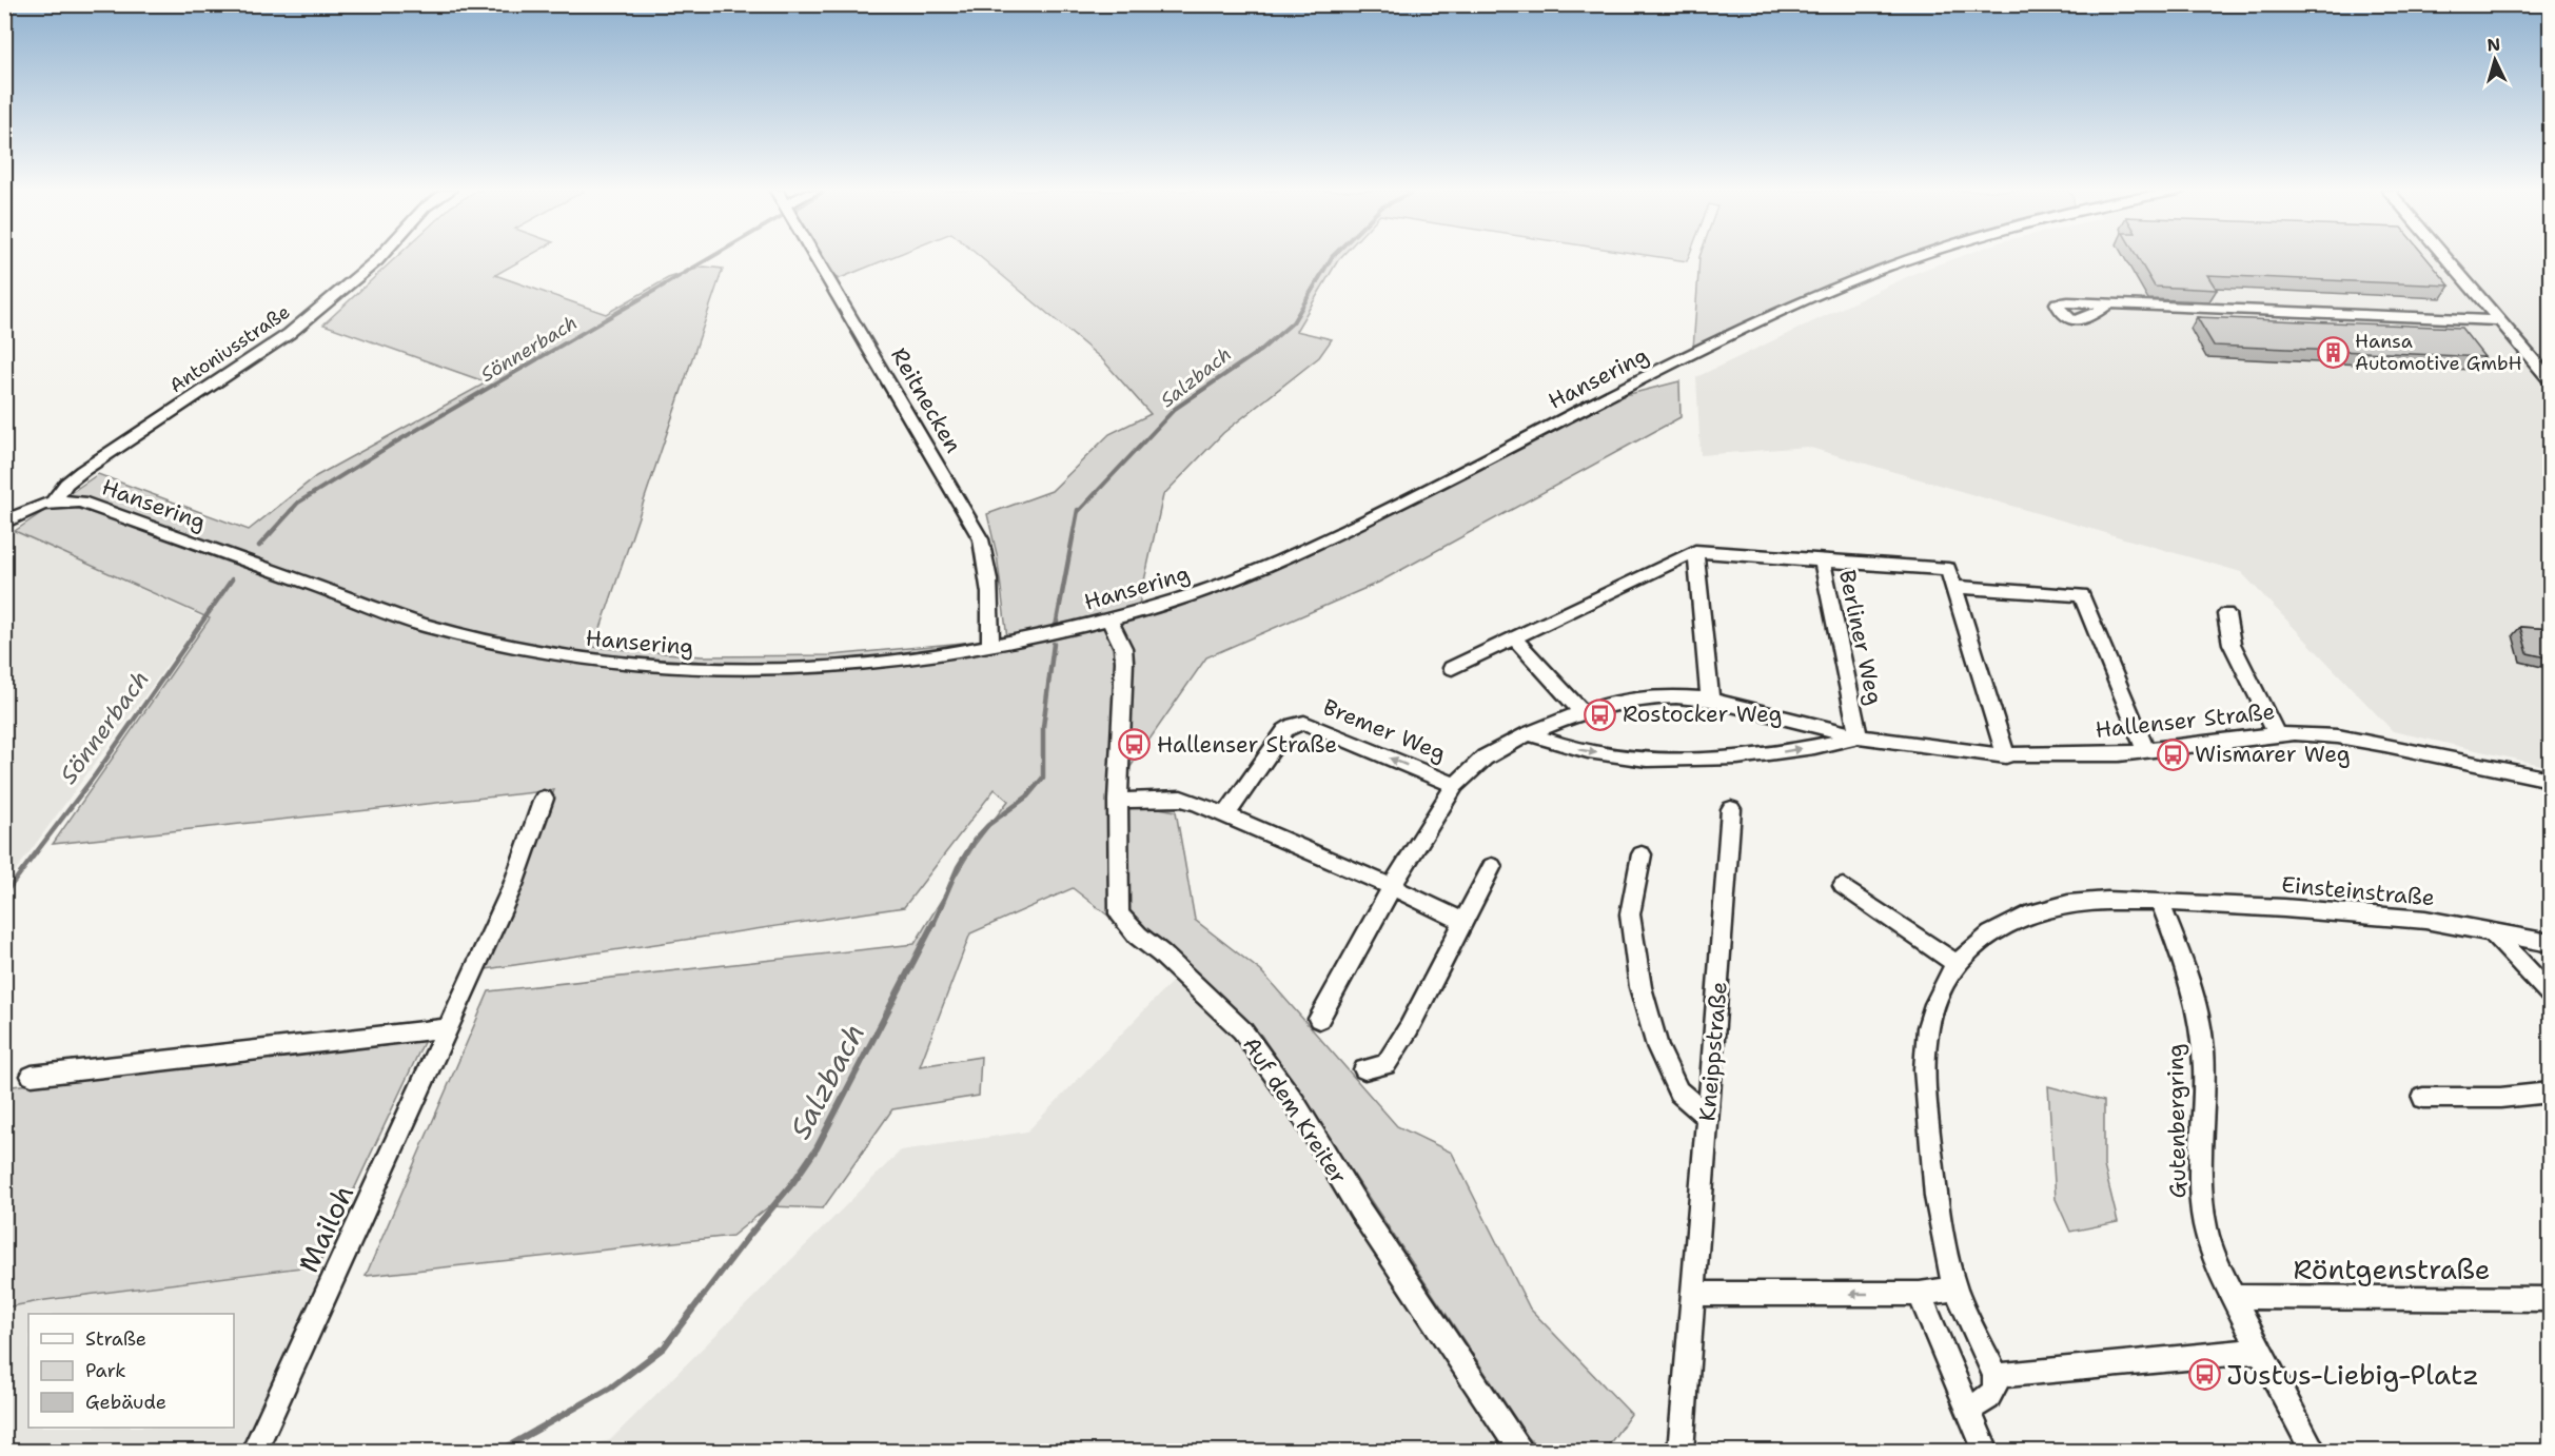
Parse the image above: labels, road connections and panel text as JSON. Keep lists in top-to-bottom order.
{
  "streets": {
    "street": [
      "Antoniusstraße",
      "Hansering",
      "Reitnecken",
      "Berliner Weg",
      "Hallenser Straße",
      "Bremer Weg",
      "Einsteinstraße",
      "Kneippstraße",
      "Auf dem Kreiter",
      "Gutenbergring",
      "Mailoh",
      "Röntgenstraße"
    ]
  },
  "crossings": [
    ["Antoniusstraße", "Hansering"],
    ["Hansering", "Reitnecken"],
    ["Hansering", "Auf dem Kreiter"],
    ["Berliner Weg", "Hallenser Straße"],
    ["Hallenser Straße", "Bremer Weg"],
    ["Einsteinstraße", "Gutenbergring"],
    ["Gutenbergring", "Röntgenstraße"]
  ],
  "one_way": ["Bremer Weg"],
  "water": ["Sönnerbach", "Salzbach"],
  "places": {
    "building": ["Hansa Automotive GmbH"],
    "bus stop": [
      "Rostocker Weg",
      "Hallenser Straße",
      "Wismarer Weg",
      "Justus-Liebig-Platz"
    ]
  },
  "legend": ["Straße", "Park", "Gebäude"],
  "north": "top"
}
